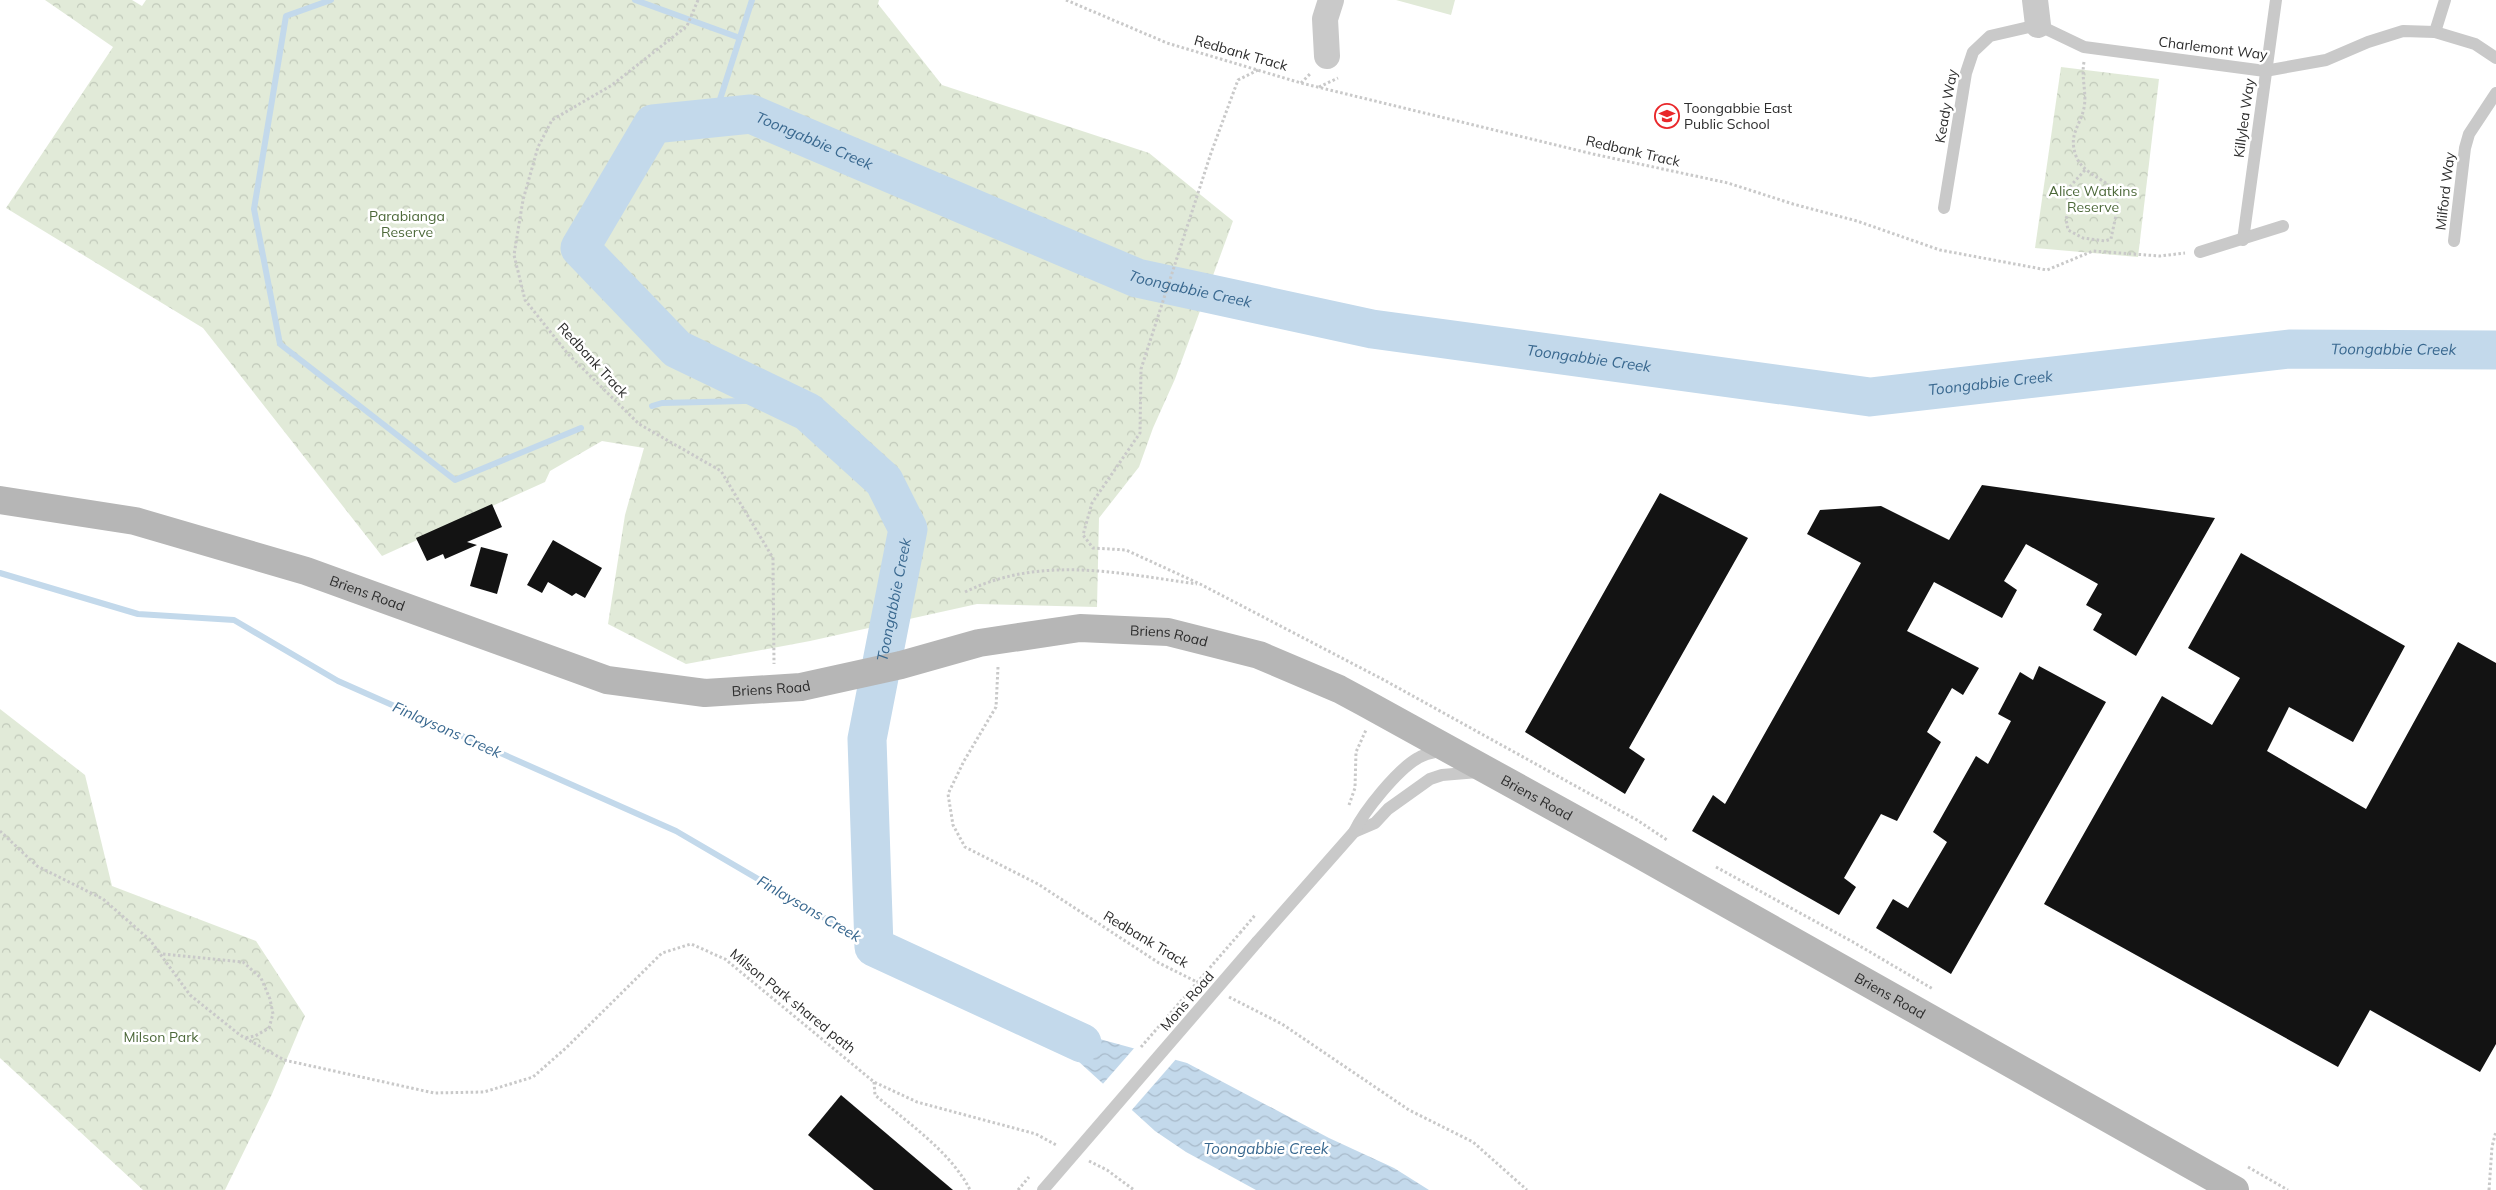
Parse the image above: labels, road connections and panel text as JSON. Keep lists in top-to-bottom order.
{
  "streets": {
    "street": ["Briens Road"],
    "lane": [
      "Charlemont Way",
      "Keady Way",
      "Killylea Way",
      "Milford Way",
      "Mons Road"
    ],
    "path": ["Redbank Track", "Milson Park shared path"]
  },
  "crossings": [
    ["Charlemont Way", "Keady Way"],
    ["Charlemont Way", "Killylea Way"],
    ["Briens Road", "Mons Road"]
  ],
  "water": ["Toongabbie Creek", "Finlaysons Creek"],
  "parks": ["Alice Watkins Reserve", "Parabianga Reserve", "Milson Park"],
  "places": {
    "school or university": ["Toongabbie East Public School"]
  }
}
